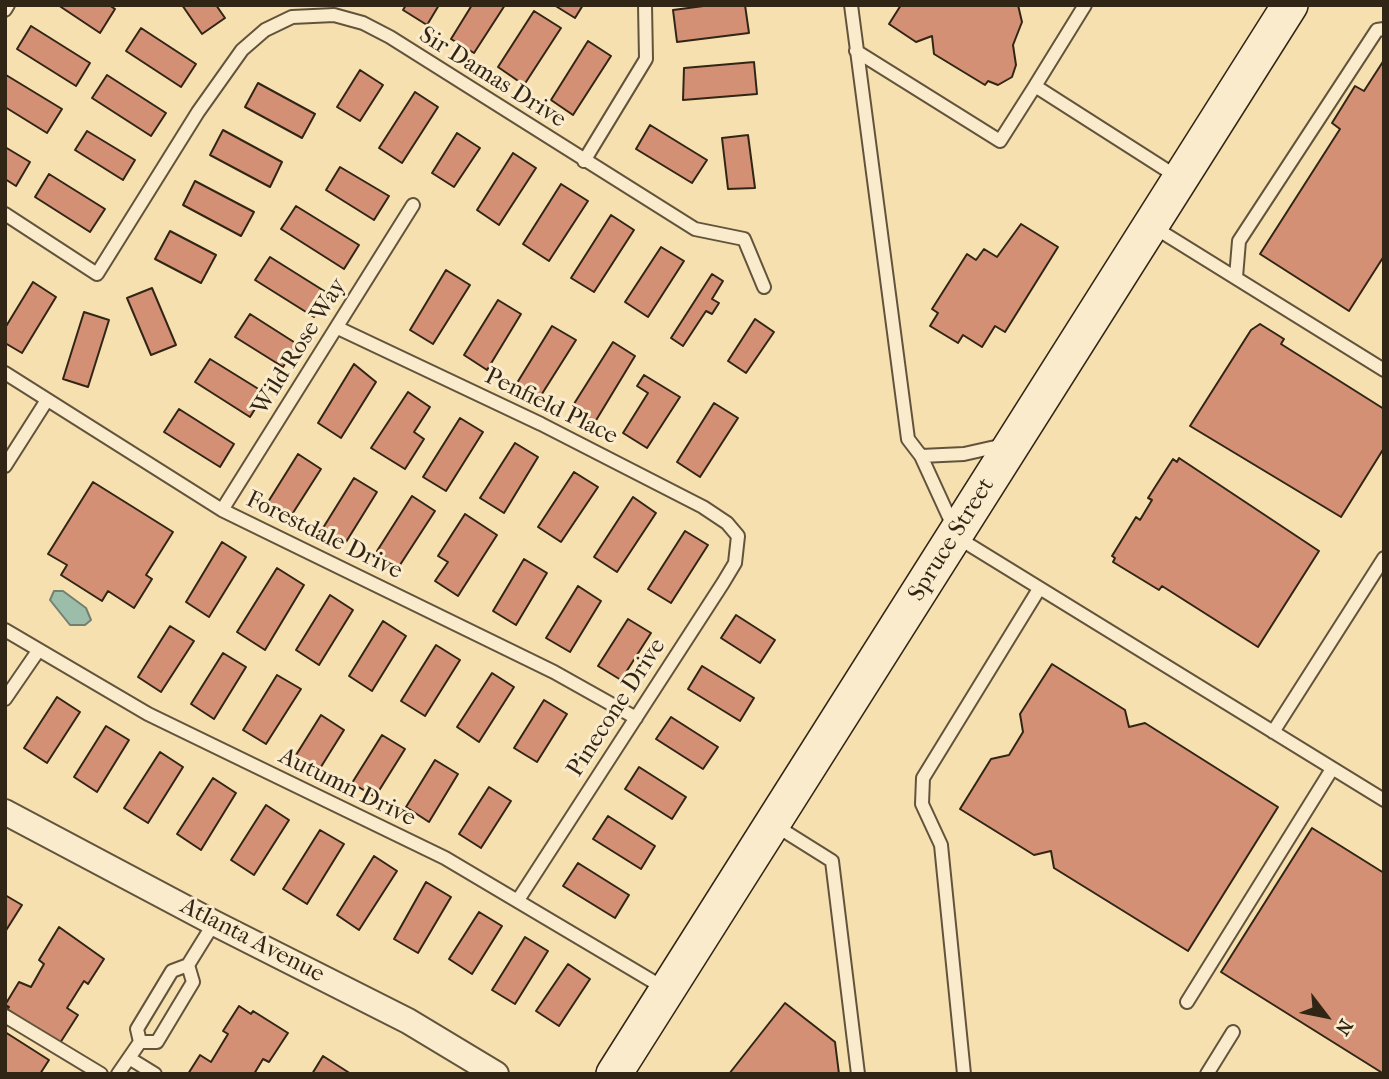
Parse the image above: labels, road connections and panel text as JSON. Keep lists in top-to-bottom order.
{
  "streets": {
    "main road": ["Spruce Street"],
    "street": ["Atlanta Avenue"],
    "lane": [
      "Sir Damas Drive",
      "Wild Rose Way",
      "Penfield Place",
      "Forestdale Drive",
      "Pinecone Drive",
      "Autumn Drive"
    ]
  },
  "crossings": [
    ["Wild Rose Way", "Penfield Place"],
    ["Wild Rose Way", "Forestdale Drive"],
    ["Penfield Place", "Pinecone Drive"],
    ["Forestdale Drive", "Pinecone Drive"],
    ["Spruce Street", "Autumn Drive"],
    ["Pinecone Drive", "Autumn Drive"]
  ],
  "north": "bottom right"
}
